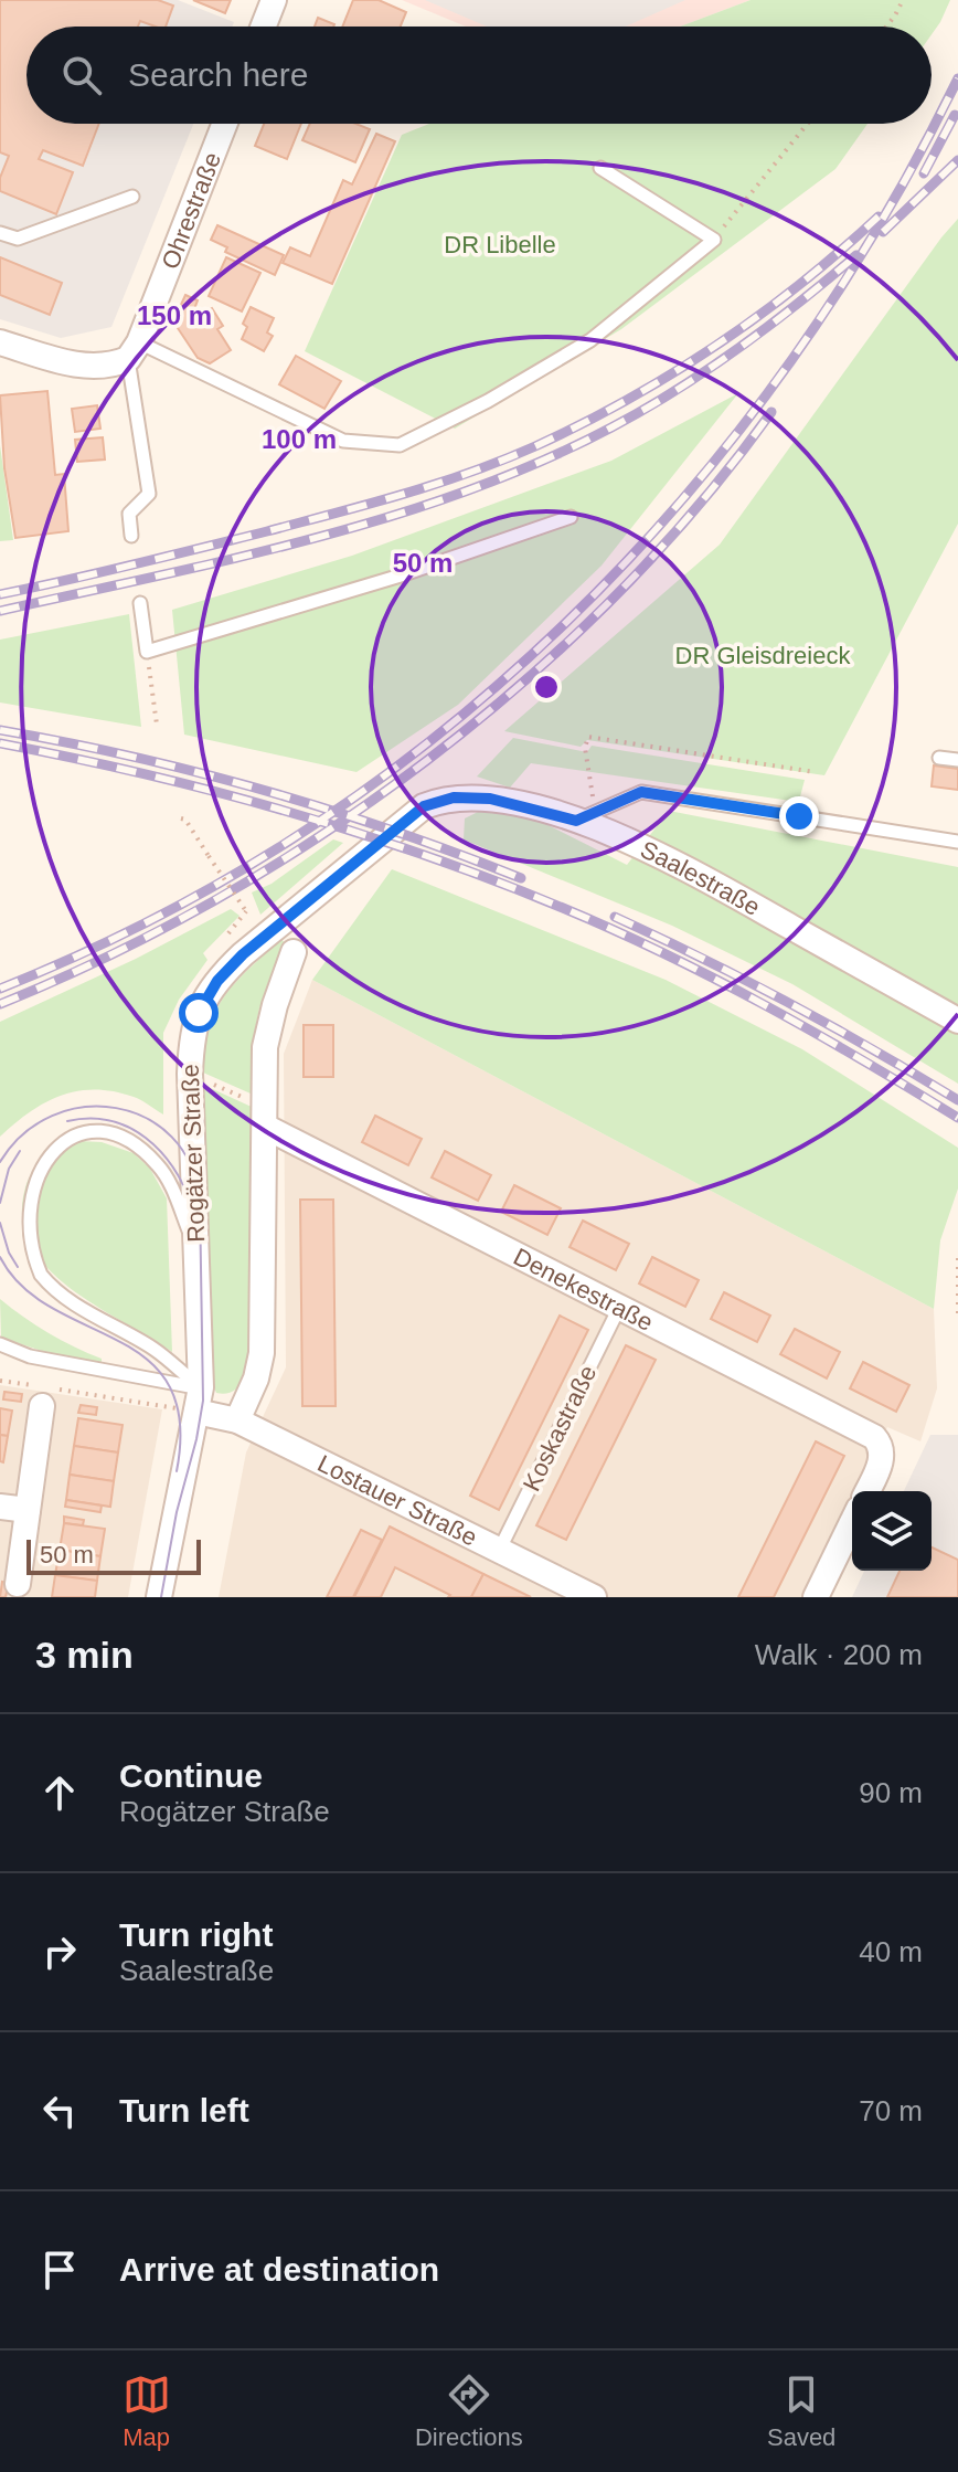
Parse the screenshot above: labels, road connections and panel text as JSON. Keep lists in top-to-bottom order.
{
  "streets": {
    "street": [
      "Ohrestraße",
      "Saalestraße",
      "Rogätzer Straße",
      "Denekestraße",
      "Lostauer Straße"
    ],
    "lane": ["Koskastraße"]
  },
  "crossings": [
    ["Saalestraße", "Rogätzer Straße"],
    ["Rogätzer Straße", "Lostauer Straße"],
    ["Denekestraße", "Koskastraße"],
    ["Koskastraße", "Lostauer Straße"]
  ],
  "parks": ["DR Libelle", "DR Gleisdreieck"],
  "scale_bar": "50 m",
  "page": {
    "search": "Search here",
    "scale": "50 m",
    "heading": ["3 min", "Walk · 200 m"],
    "list": [
      ["Continue", "Rogätzer Straße", "90 m"],
      ["Turn right", "Saalestraße", "40 m"],
      ["Turn left", "70 m"],
      "Arrive at destination"
    ],
    "nav": ["Map", "Directions", "Saved"]
  },
  "rings": ["150 m", "100 m", "50 m"]
}
